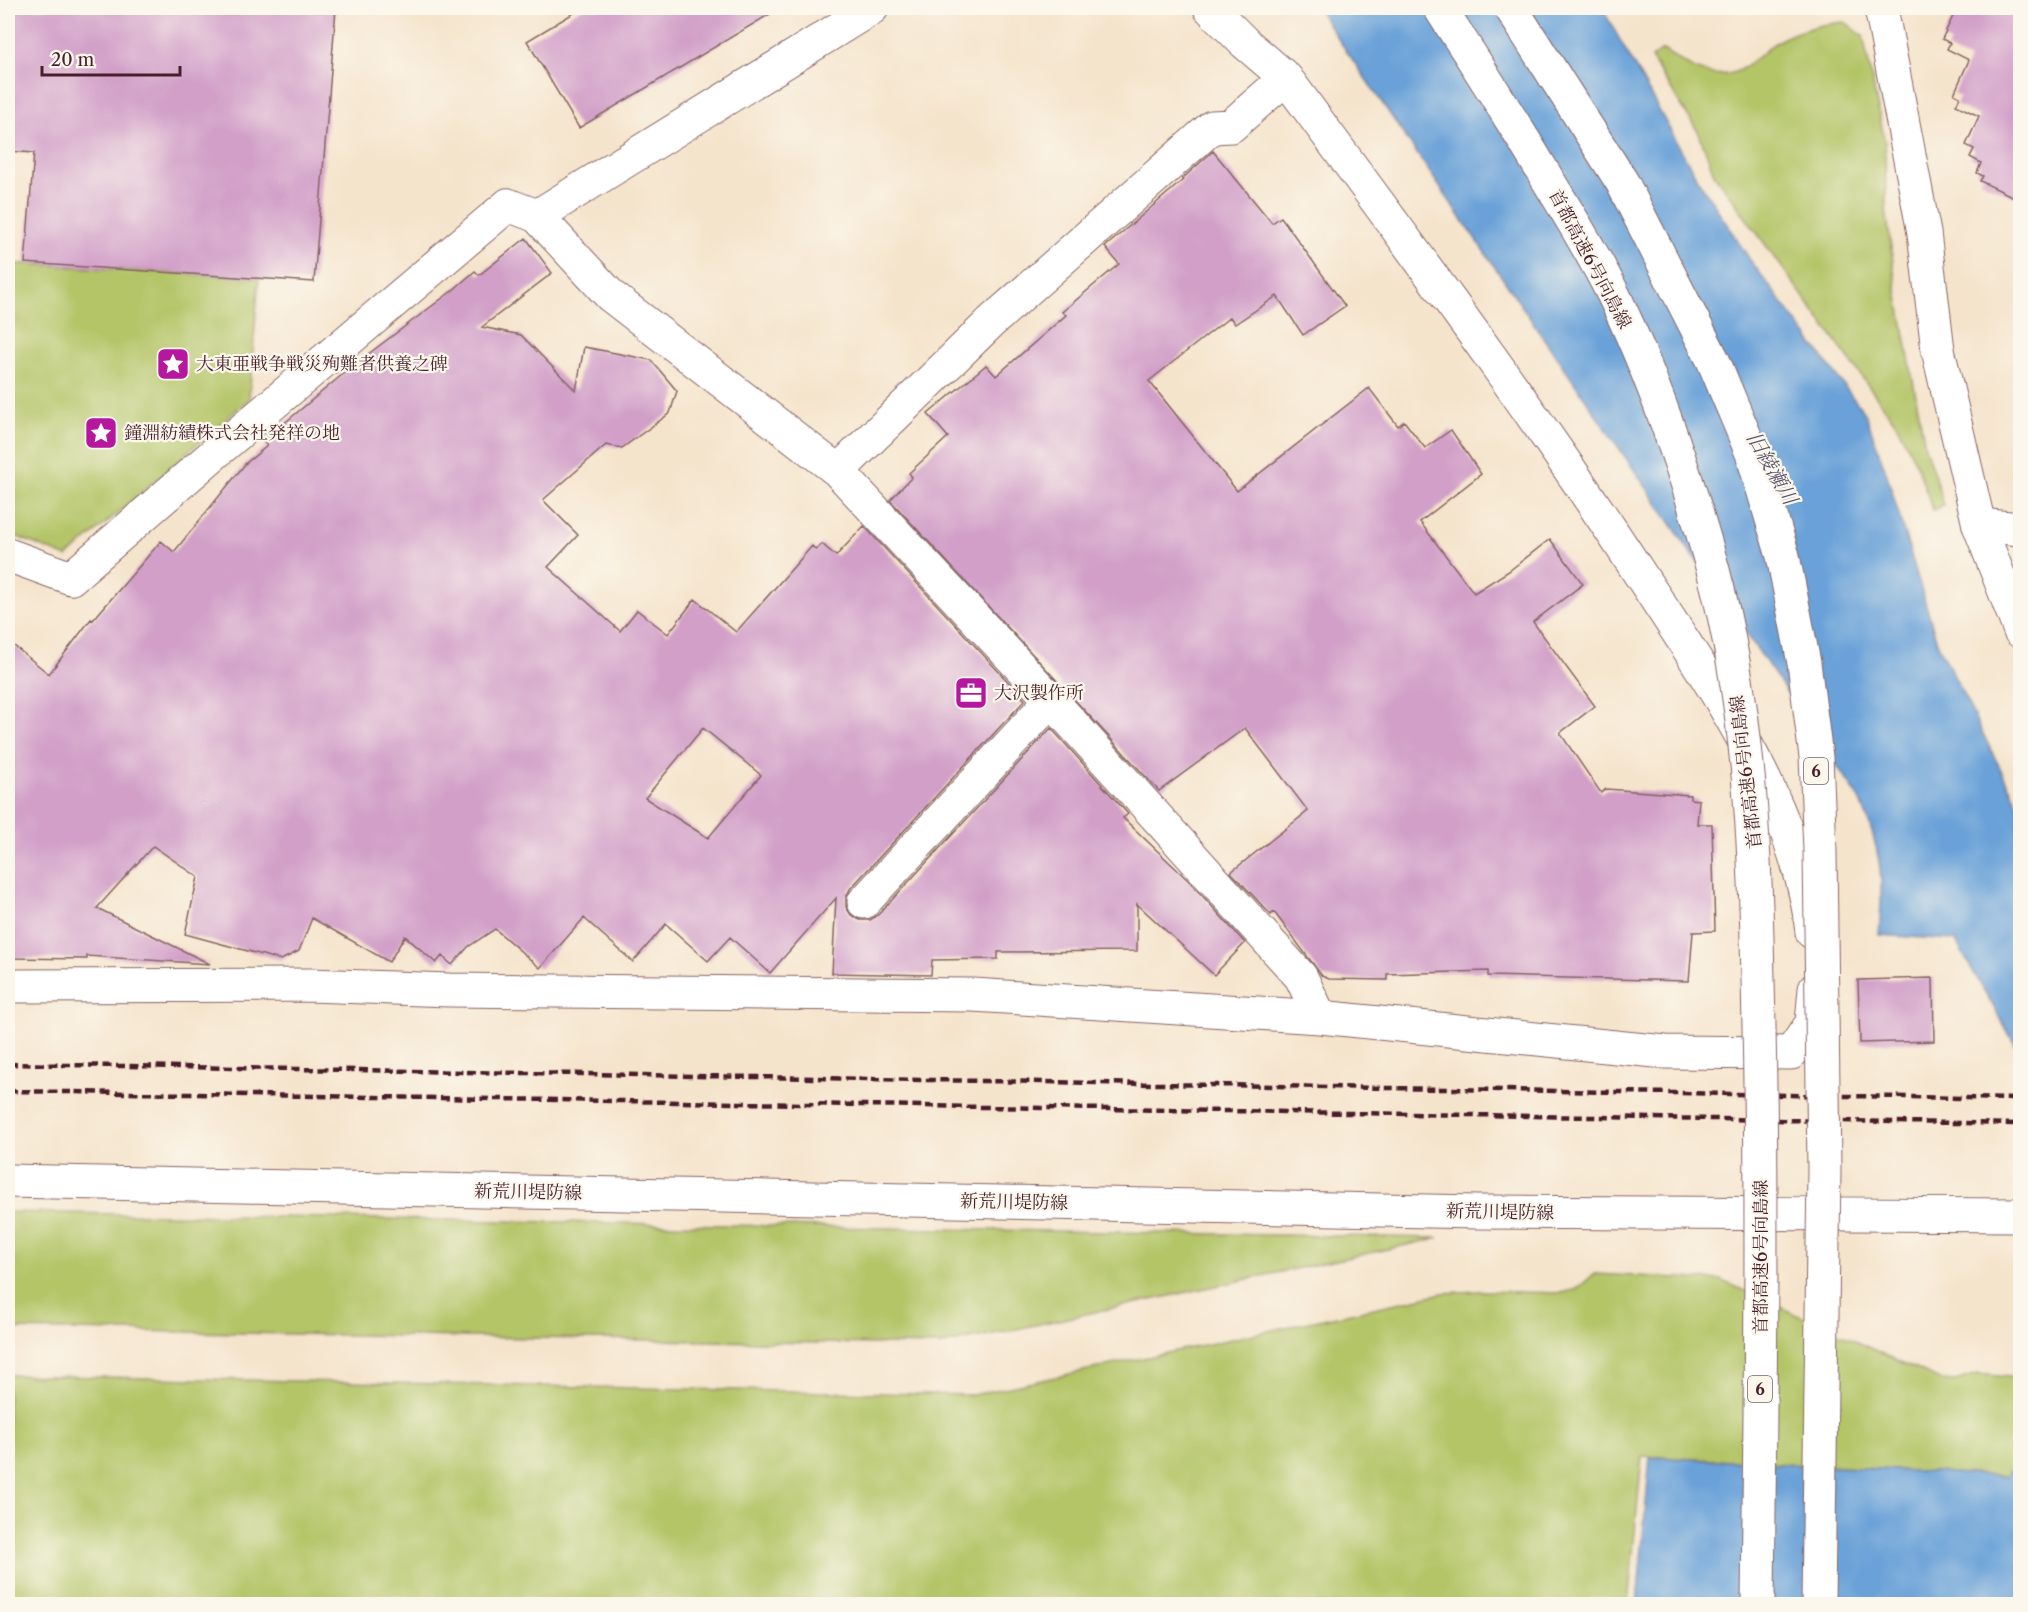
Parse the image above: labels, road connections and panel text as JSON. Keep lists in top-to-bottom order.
{
  "streets": {
    "main road": ["首都高速6号向島線", "6", "新荒川堤防線"]
  },
  "water": ["旧綾瀬川"],
  "places": {
    "place": ["大東亜戦争戦災殉難者供養之碑", "鐘淵紡績株式会社発祥の地"],
    "office": ["大沢製作所"]
  },
  "scale_bar": "20 m"
}
